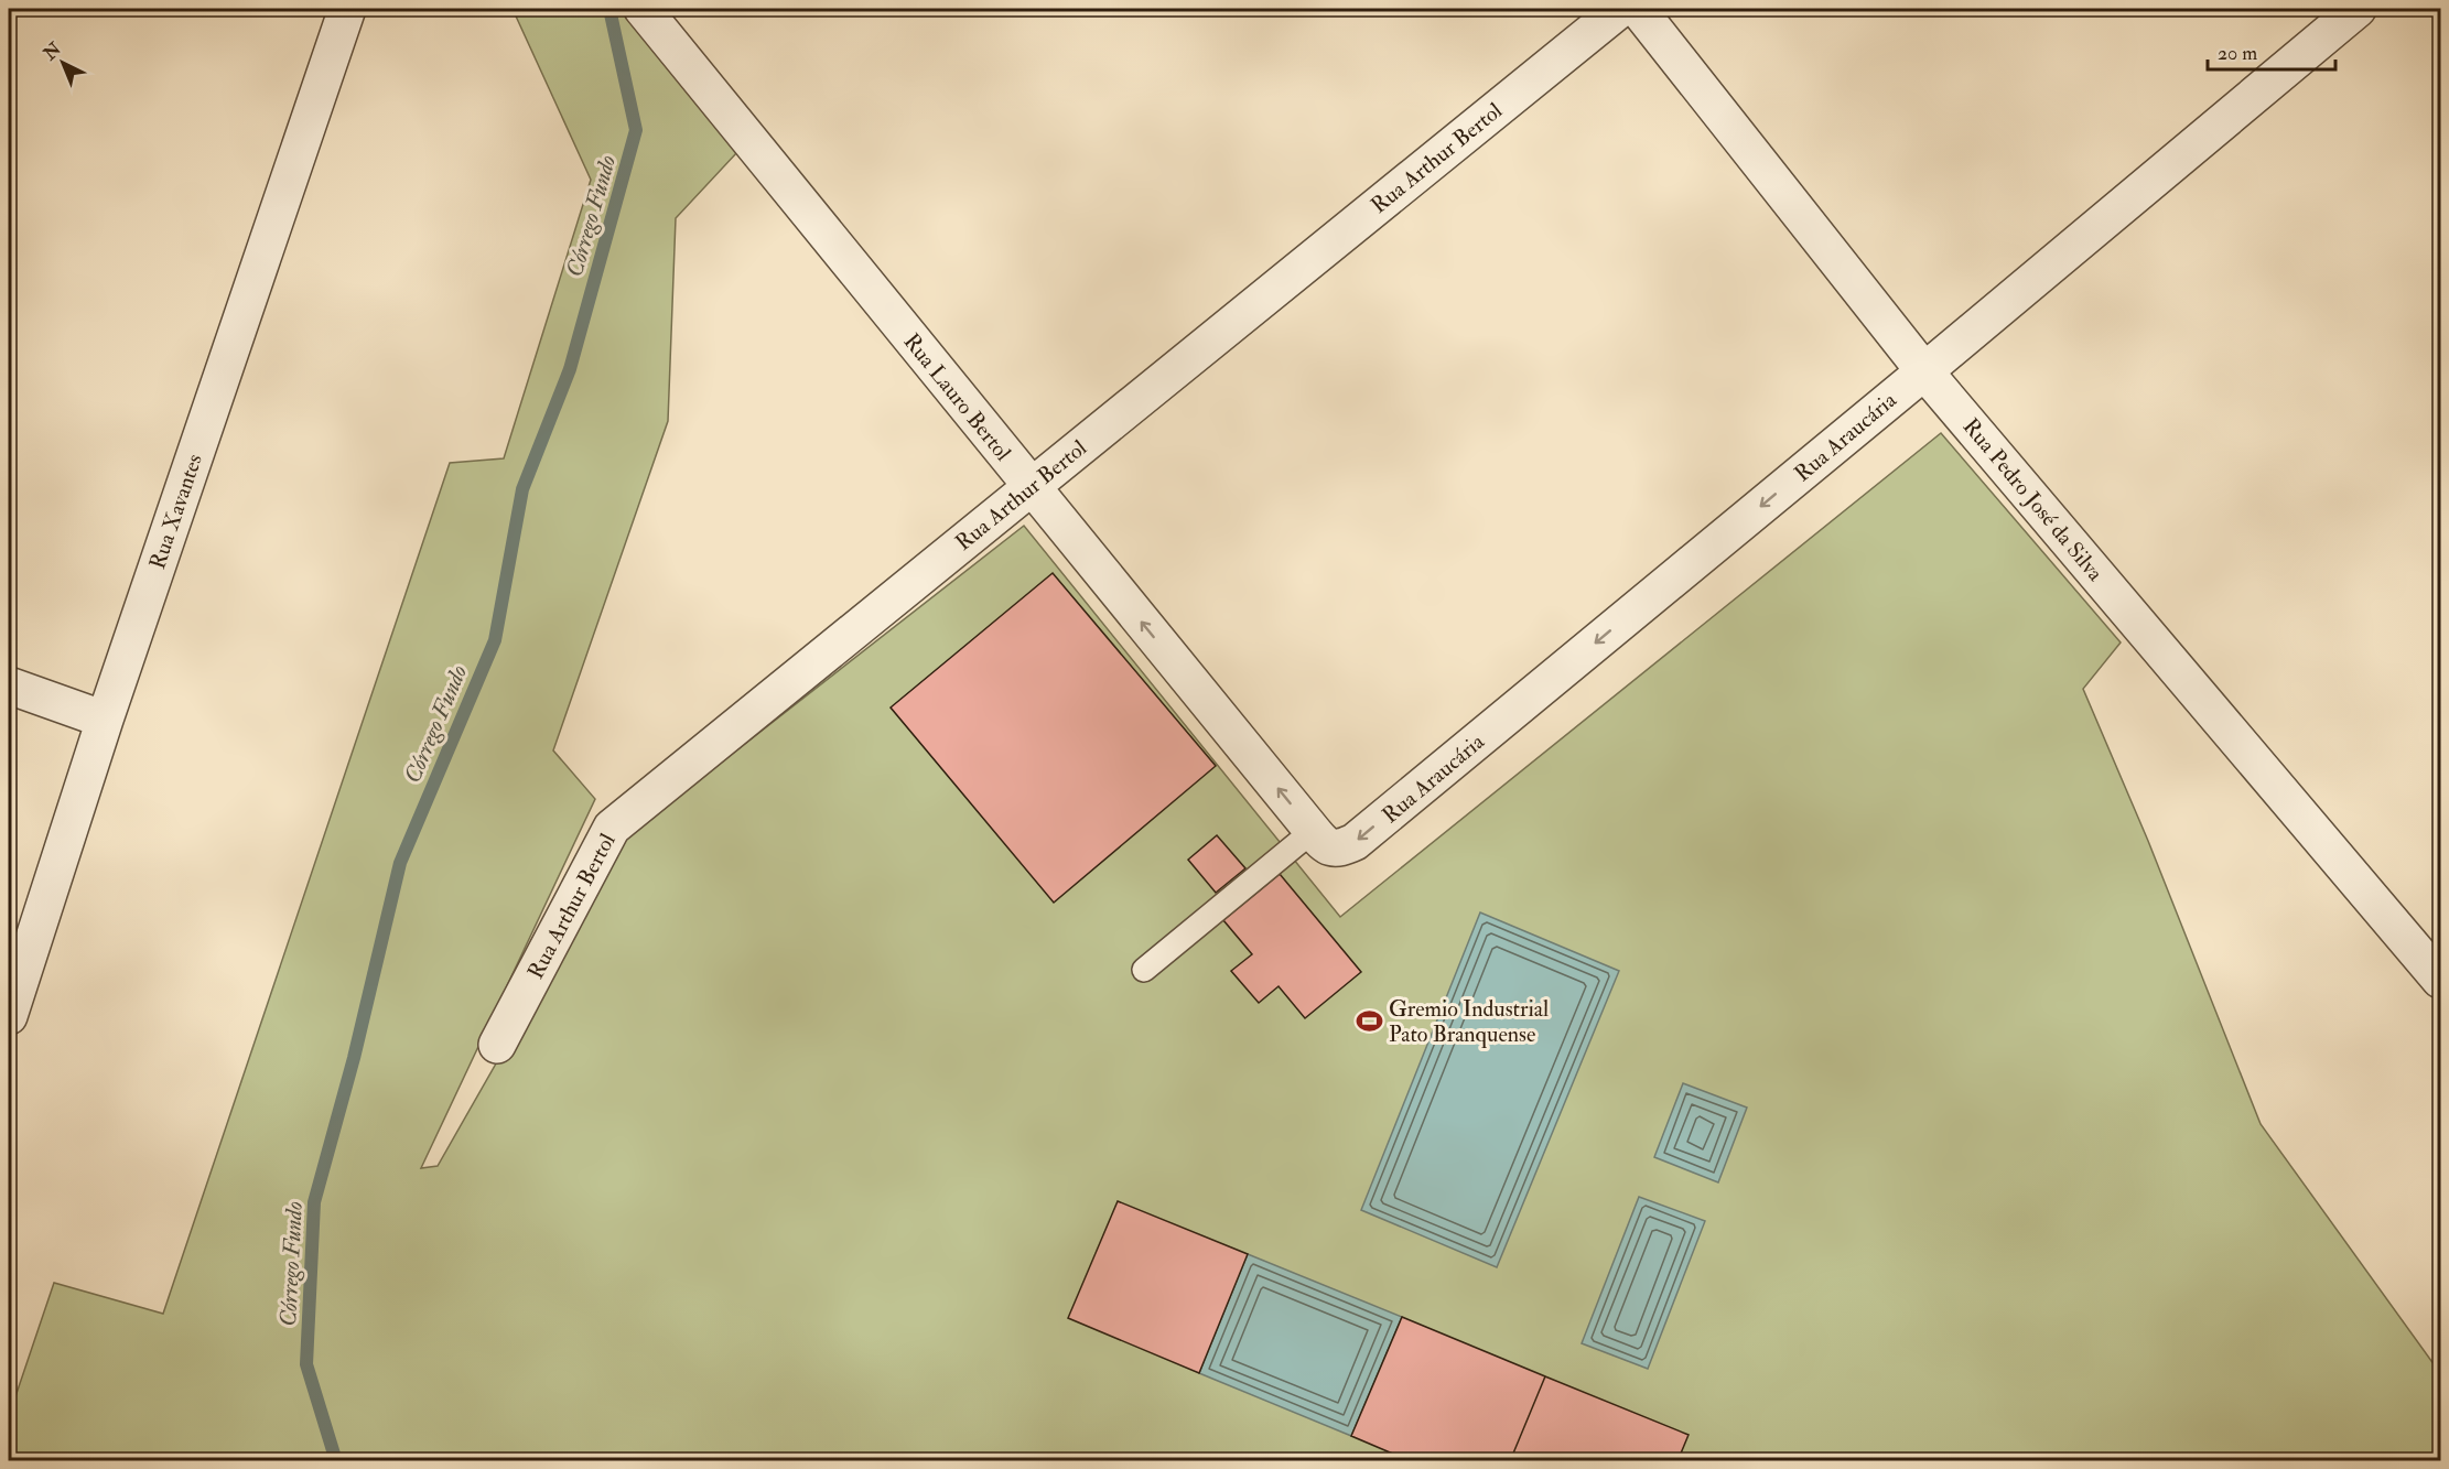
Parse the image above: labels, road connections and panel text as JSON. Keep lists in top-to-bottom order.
{
  "streets": {
    "street": [
      "Rua Arthur Bertol",
      "Rua Lauro Bertol",
      "Rua Araucária",
      "Rua Pedro José da Silva",
      "Rua Xavantes"
    ]
  },
  "crossings": [
    ["Rua Arthur Bertol", "Rua Lauro Bertol"],
    ["Rua Lauro Bertol", "Rua Araucária"],
    ["Rua Araucária", "Rua Pedro José da Silva"]
  ],
  "one_way": ["Rua Lauro Bertol", "Rua Araucária"],
  "water": ["Córrego Fundo"],
  "places": {
    "sports": ["Gremio Industrial Pato Branquense"]
  },
  "scale_bar": "20 m",
  "north": "top left"
}
